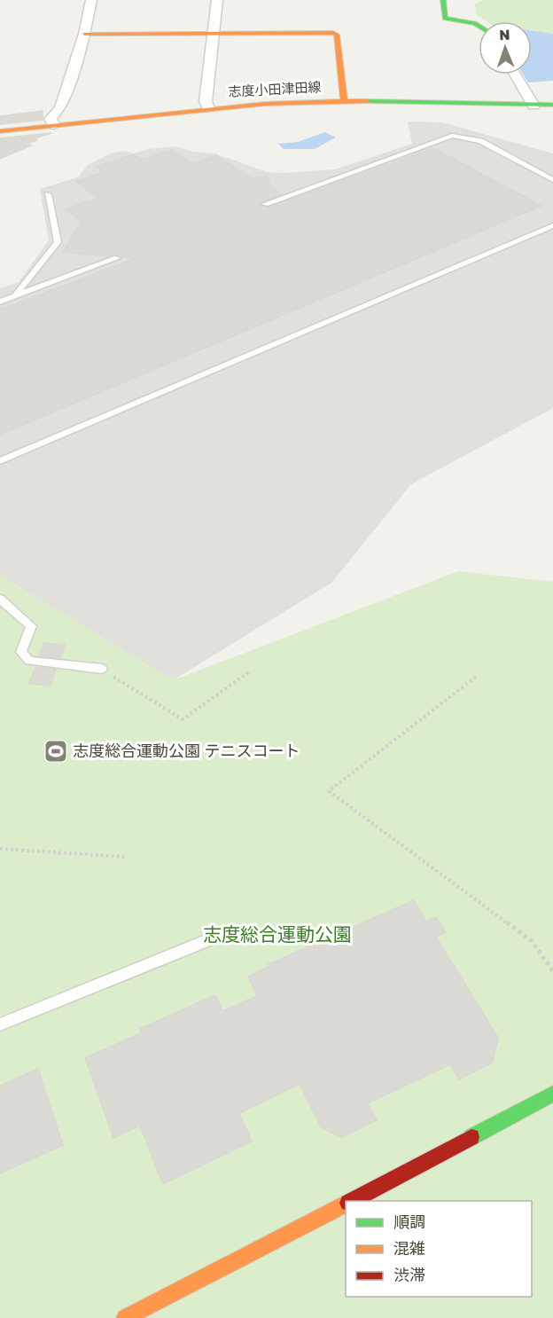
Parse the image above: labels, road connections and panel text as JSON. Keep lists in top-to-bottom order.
{
  "streets": {
    "street": ["志度小田津田線"]
  },
  "parks": ["志度総合運動公園"],
  "places": {
    "sports": ["志度総合運動公園 テニスコート"]
  },
  "legend": ["順調", "混雑", "渋滞"],
  "north": "top"
}
